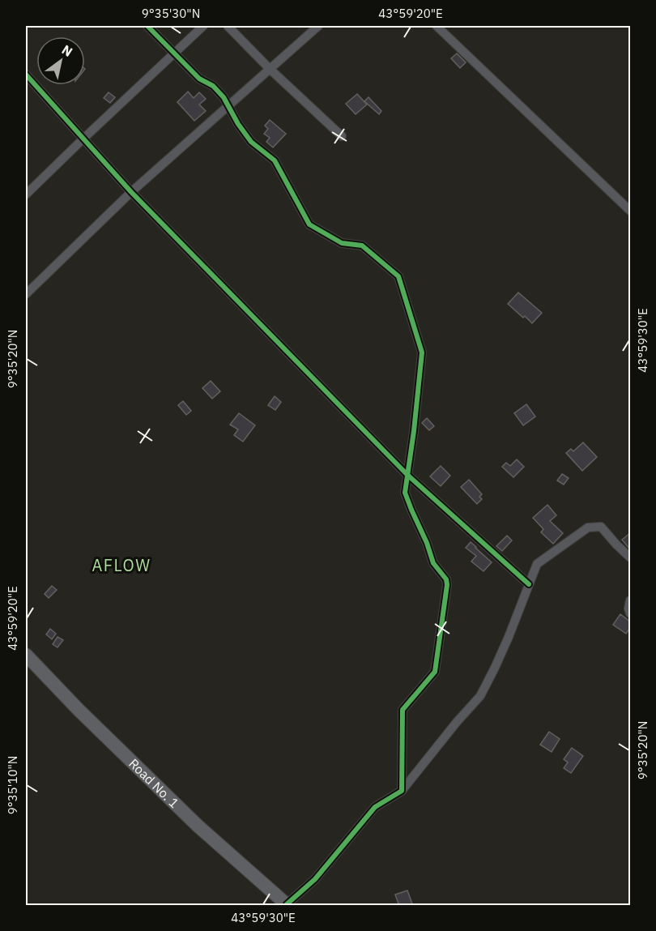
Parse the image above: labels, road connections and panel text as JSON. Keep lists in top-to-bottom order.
{
  "streets": {
    "highway": ["Road No. 1"]
  },
  "districts": ["AFLOW"],
  "north": "top right",
  "coordinates": [
    "9°35'30\"N",
    "43°59'20\"E",
    "43°59'30\"E",
    "9°35'20\"N",
    "9°35'10\"N"
  ]
}
